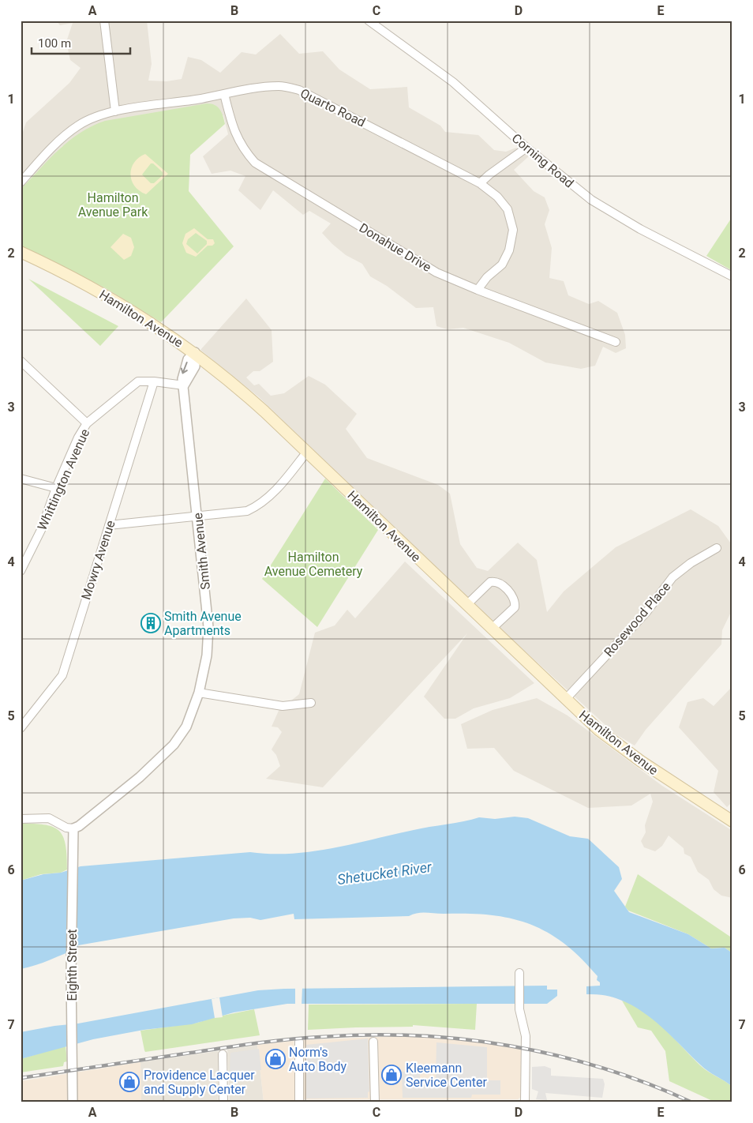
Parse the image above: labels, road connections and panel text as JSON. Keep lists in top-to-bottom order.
{
  "streets": {
    "main road": ["Hamilton Avenue"],
    "street": [
      "Quarto Road",
      "Corning Road",
      "Donahue Drive",
      "Whittington Avenue",
      "Smith Avenue",
      "Mowry Avenue",
      "Rosewood Place",
      "Eighth Street"
    ]
  },
  "crossings": [
    ["Quarto Road", "Donahue Drive"],
    ["Hamilton Avenue", "Smith Avenue"],
    ["Hamilton Avenue", "Rosewood Place"],
    ["Whittington Avenue", "Smith Avenue"],
    ["Whittington Avenue", "Mowry Avenue"],
    ["Smith Avenue", "Eighth Street"]
  ],
  "water": ["Shetucket River"],
  "parks": ["Hamilton Avenue Park", "Hamilton Avenue Cemetery"],
  "places": {
    "building": ["Smith Avenue Apartments"],
    "shop": ["Norm's Auto Body", "Kleemann Service Center", "Providence Lacquer and Supply Center"]
  },
  "scale_bar": "100 m",
  "grid": {
    "columns": [
      "A",
      "B",
      "C",
      "D",
      "E"
    ],
    "rows": [
      "1",
      "2",
      "3",
      "4",
      "5",
      "6",
      "7"
    ]
  }
}
